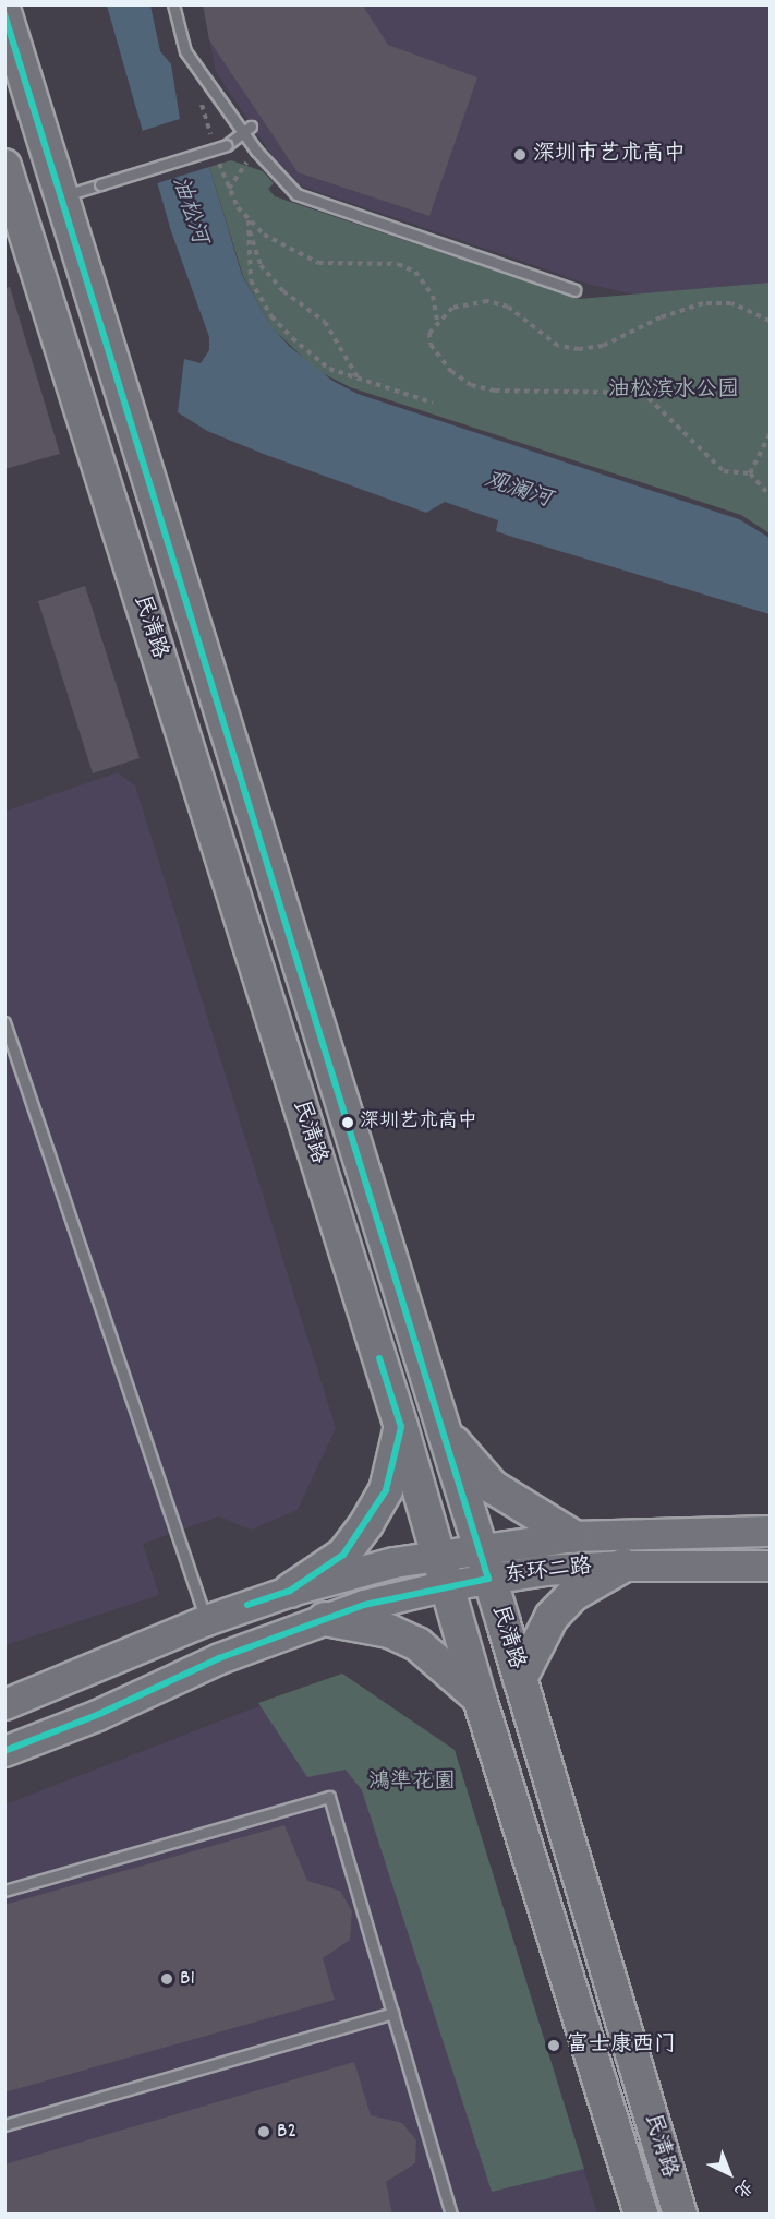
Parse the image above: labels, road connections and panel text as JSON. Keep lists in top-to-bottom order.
{
  "streets": {
    "main road": ["民清路", "东环二路"]
  },
  "crossings": [
    ["民清路", "东环二路"]
  ],
  "water": ["油松河", "观澜河"],
  "parks": ["油松滨水公园", "鴻準花園"],
  "places": [
    "深圳市艺术高中",
    "深圳艺术高中",
    "B1",
    "富士康西门",
    "B2"
  ],
  "north": "bottom right"
}
